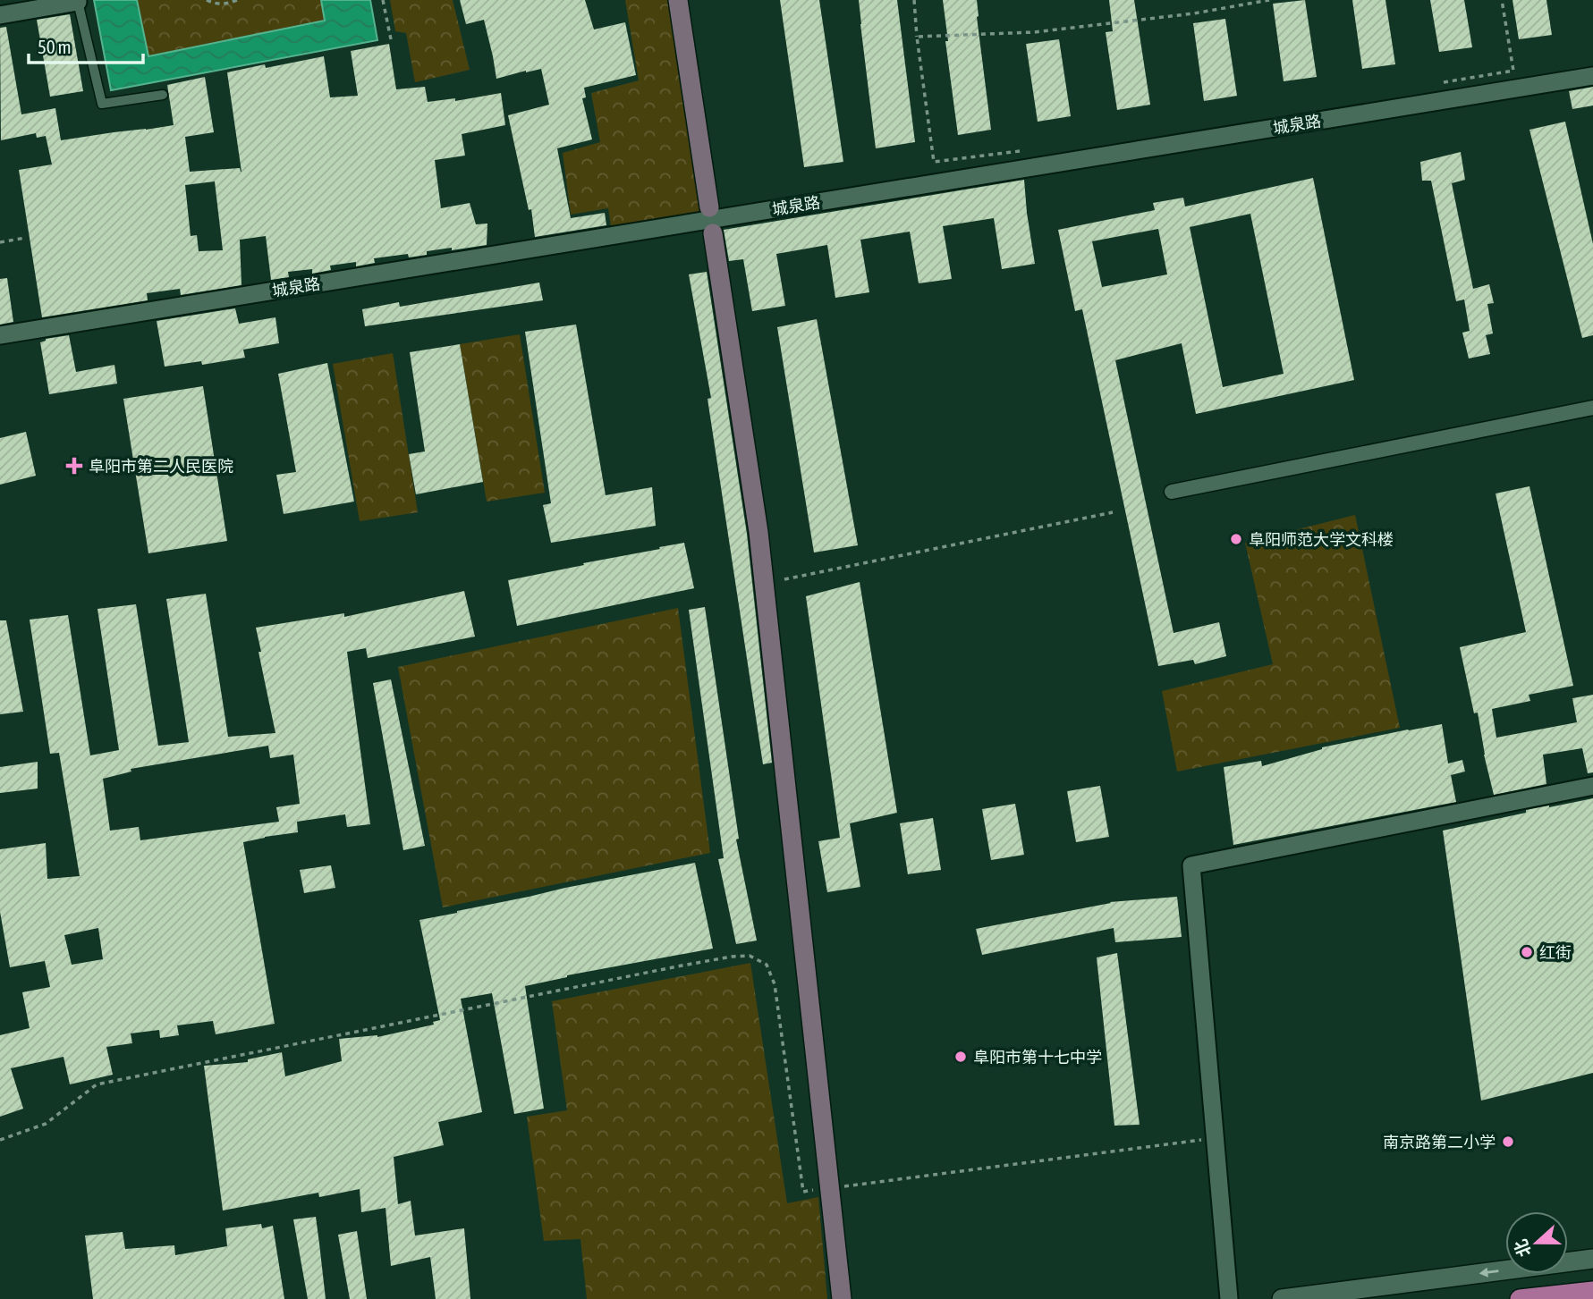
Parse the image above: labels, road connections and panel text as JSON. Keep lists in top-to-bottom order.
{
  "streets": {
    "street": ["城泉路"]
  },
  "places": {
    "health": ["阜阳市第二人民医院"],
    "other": [
      "阜阳师范大学文科楼",
      "红街",
      "阜阳市第十七中学",
      "南京路第二小学"
    ]
  },
  "scale_bar": "50 m",
  "north": "left"
}
